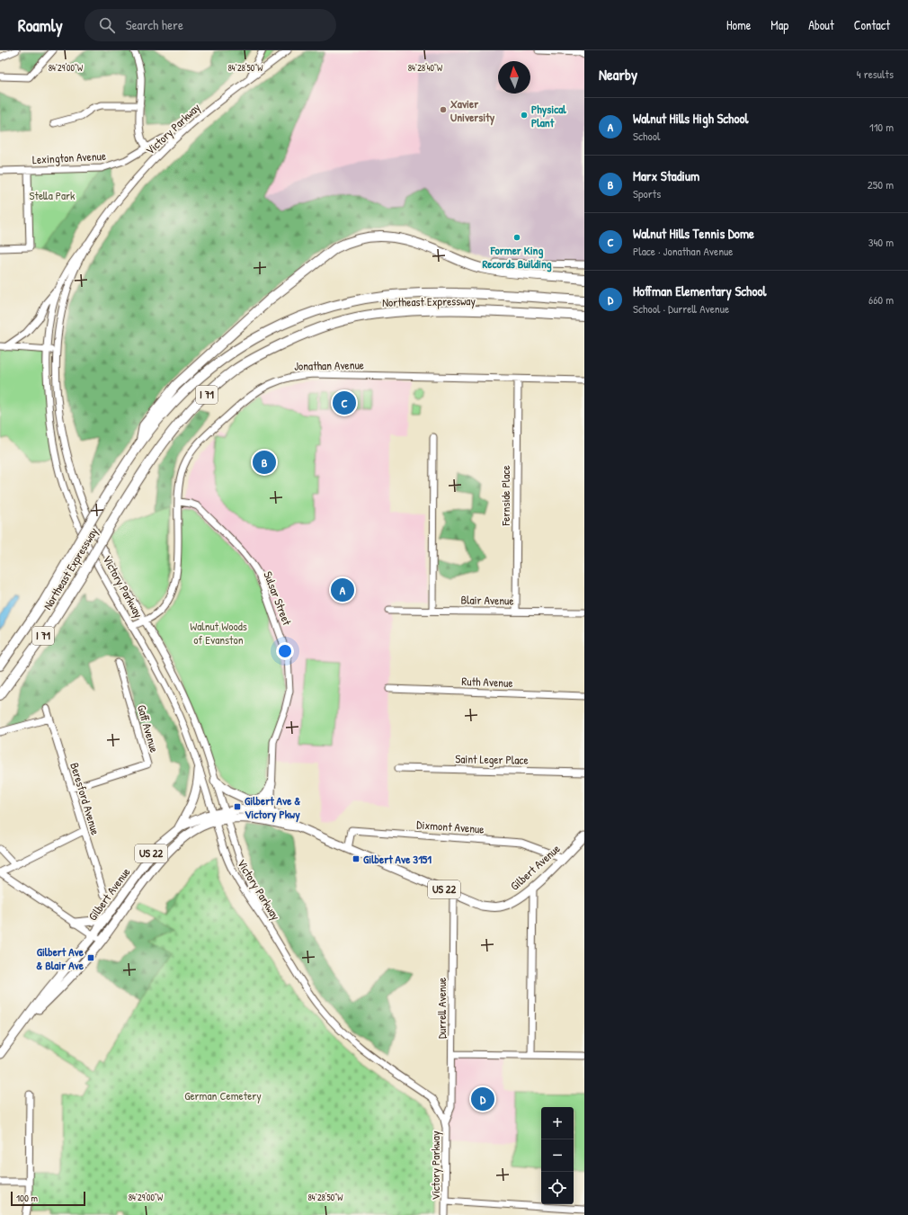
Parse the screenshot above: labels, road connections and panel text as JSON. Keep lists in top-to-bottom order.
{
  "streets": {
    "highway": ["Northeast Expressway", "I 71"],
    "main road": ["US 22", "Gilbert Avenue"],
    "street": [
      "Victory Parkway",
      "Lexington Avenue",
      "Jonathan Avenue",
      "Fernside Place",
      "Sulsar Street",
      "Blair Avenue",
      "Ruth Avenue",
      "Gaff Avenue",
      "Saint Leger Place",
      "Beresford Avenue",
      "Dixmont Avenue",
      "Durrell Avenue"
    ]
  },
  "crossings": [
    ["Victory Parkway", "Lexington Avenue"],
    ["Victory Parkway", "Jonathan Avenue"],
    ["Victory Parkway", "Gilbert Avenue"],
    ["Victory Parkway", "Durrell Avenue"],
    ["Jonathan Avenue", "Fernside Place"],
    ["Jonathan Avenue", "Sulsar Street"],
    ["Fernside Place", "Blair Avenue"],
    ["Sulsar Street", "Gilbert Avenue"],
    ["Gaff Avenue", "Beresford Avenue"],
    ["Dixmont Avenue", "Gilbert Avenue"],
    ["Gilbert Avenue", "Durrell Avenue"]
  ],
  "parks": ["Stella Park", "Walnut Woods of Evanston", "German Cemetery"],
  "places": {
    "other": ["Xavier University", "Physical Plant", "Former King Records Building"],
    "transit": ["Gilbert Ave & Victory Pkwy", "Gilbert Ave 3151", "Gilbert Ave & Blair Ave"]
  },
  "scale_bar": "100 m",
  "north": "top",
  "page": {
    "header": "Roamly",
    "search": "Search here",
    "nav": [
      "Home",
      "Map",
      "About",
      "Contact"
    ],
    "heading": ["Nearby", "4 results"],
    "list": [
      {
        "mark": "A",
        "name": "Walnut Hills High School",
        "note": "School",
        "value": "110 m"
      },
      {
        "mark": "B",
        "name": "Marx Stadium",
        "note": "Sports",
        "value": "250 m"
      },
      {
        "mark": "C",
        "name": "Walnut Hills Tennis Dome",
        "note": "Place · Jonathan Avenue",
        "value": "340 m"
      },
      {
        "mark": "D",
        "name": "Hoffman Elementary School",
        "note": "School · Durrell Avenue",
        "value": "660 m"
      }
    ],
    "pins": [
      "C",
      "B",
      "A",
      "D"
    ],
    "map_buttons": ["+", "−"],
    "scale": "100 m"
  },
  "coordinates": ["84°29'00\"W", "84°28'50\"W", "84°28'40\"W"]
}
